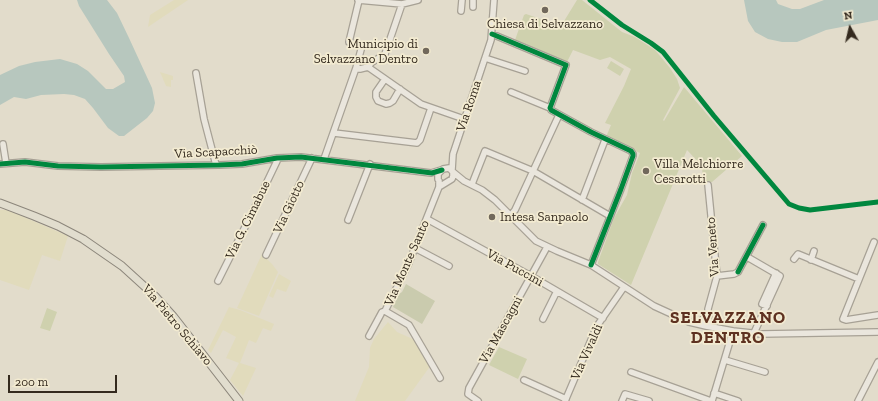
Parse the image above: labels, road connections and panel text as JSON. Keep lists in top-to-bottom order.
{
  "streets": {
    "main road": ["Via Pietro Schiavo"],
    "street": [
      "Via Roma",
      "Via Scapacchiò",
      "Via Giotto",
      "Via G. Cimabue",
      "Via Veneto",
      "Via Monte Santo",
      "Via Puccini",
      "Via Mascagni",
      "Via Vivaldi"
    ]
  },
  "crossings": [
    ["Via Roma", "Via Scapacchiò"],
    ["Via Roma", "Via Monte Santo"],
    ["Via Scapacchiò", "Via Giotto"],
    ["Via Scapacchiò", "Via G. Cimabue"],
    ["Via Scapacchiò", "Via Monte Santo"],
    ["Via Monte Santo", "Via Puccini"],
    ["Via Puccini", "Via Mascagni"],
    ["Via Puccini", "Via Vivaldi"]
  ],
  "districts": ["SELVAZZANO DENTRO"],
  "places": [
    "Chiesa di Selvazzano",
    "Municipio di Selvazzano Dentro",
    "Villa Melchiorre Cesarotti",
    "Intesa Sanpaolo"
  ],
  "scale_bar": "200 m",
  "north": "top"
}
